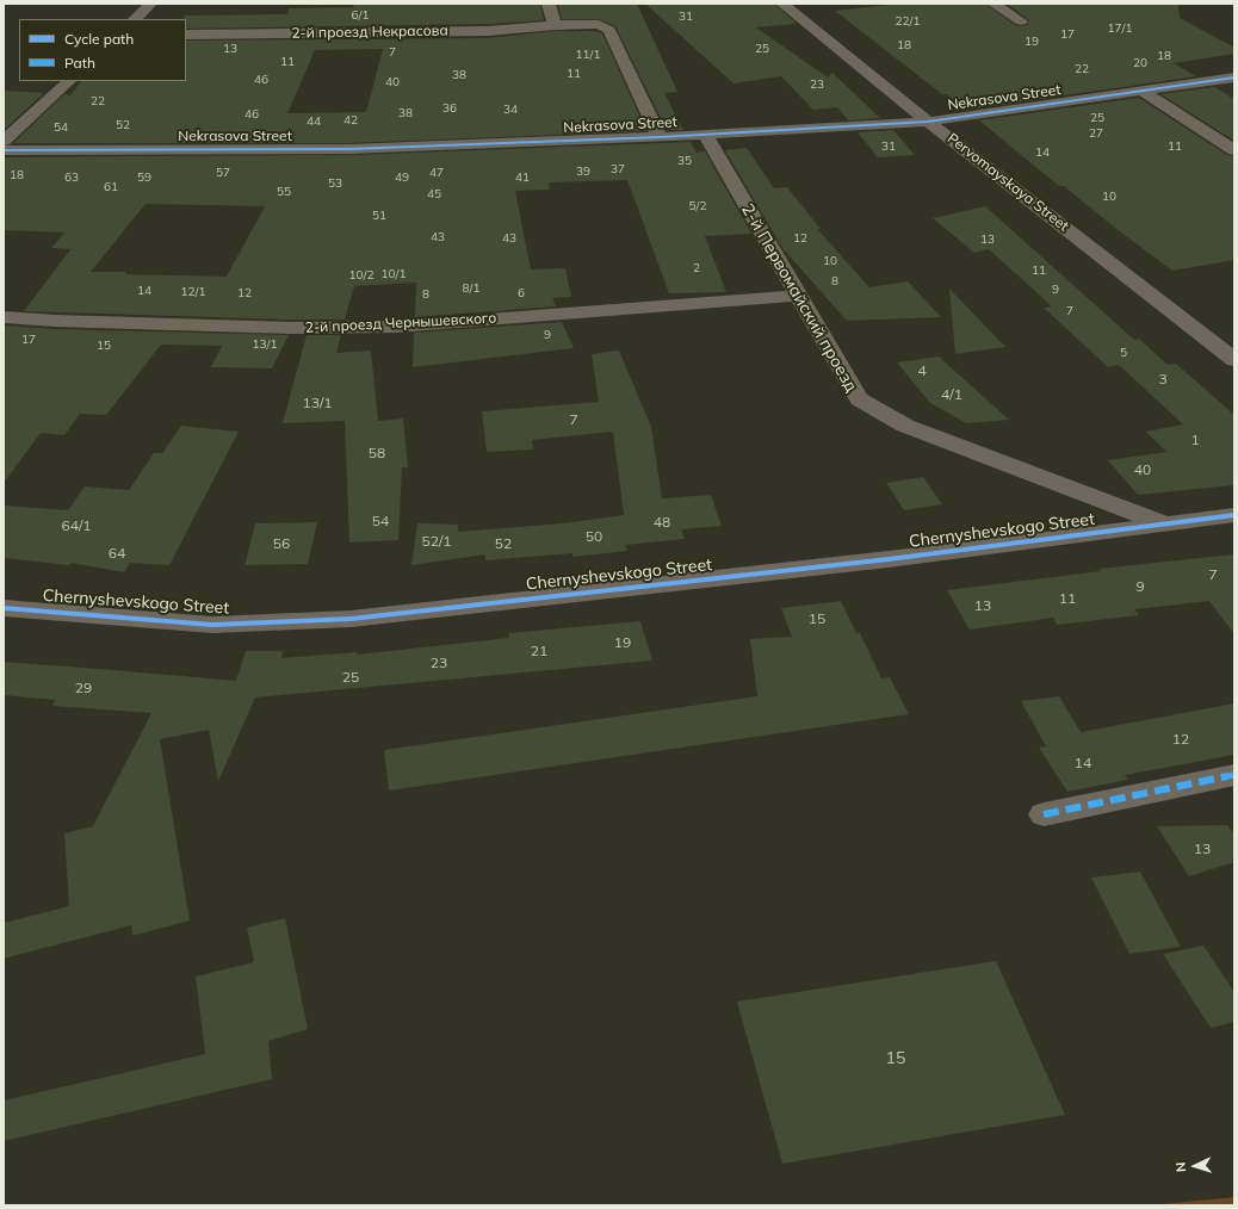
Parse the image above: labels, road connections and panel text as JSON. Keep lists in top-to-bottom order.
{
  "streets": {
    "street": [
      "2-й проезд Некрасова",
      "Nekrasova Street",
      "Pervomayskaya Street",
      "2-й Первомайский проезд",
      "2-й проезд Чернышевского",
      "Chernyshevskogo Street"
    ]
  },
  "crossings": [
    ["Nekrasova Street", "Pervomayskaya Street"],
    ["Nekrasova Street", "2-й Первомайский проезд"],
    ["2-й Первомайский проезд", "2-й проезд Чернышевского"],
    ["2-й Первомайский проезд", "Chernyshevskogo Street"]
  ],
  "house_numbers": [
    "6/1",
    "31",
    "22/1",
    "17/1",
    "17",
    "19",
    "18",
    "13",
    "25",
    "7",
    "11/1",
    "18",
    "11",
    "20",
    "22",
    "11",
    "38",
    "46",
    "40",
    "23",
    "22",
    "36",
    "34",
    "38",
    "46",
    "25",
    "42",
    "44",
    "52",
    "54",
    "27",
    "31",
    "11",
    "14",
    "35",
    "37",
    "39",
    "57",
    "47",
    "18",
    "63",
    "59",
    "49",
    "41",
    "53",
    "61",
    "55",
    "45",
    "10",
    "5/2",
    "51",
    "43",
    "43",
    "12",
    "13",
    "10",
    "2",
    "11",
    "10/1",
    "10/2",
    "8",
    "8/1",
    "9",
    "14",
    "12/1",
    "12",
    "6",
    "8",
    "7",
    "9",
    "17",
    "13/1",
    "15",
    "5",
    "4",
    "3",
    "4/1",
    "13/1",
    "7",
    "1",
    "58",
    "40",
    "54",
    "48",
    "64/1",
    "50",
    "52/1",
    "56",
    "52",
    "64",
    "7",
    "9",
    "11",
    "13",
    "15",
    "19",
    "21",
    "23",
    "25",
    "29",
    "12",
    "14",
    "13",
    "15"
  ],
  "legend": ["Cycle path", "Path"],
  "north": "left"
}
